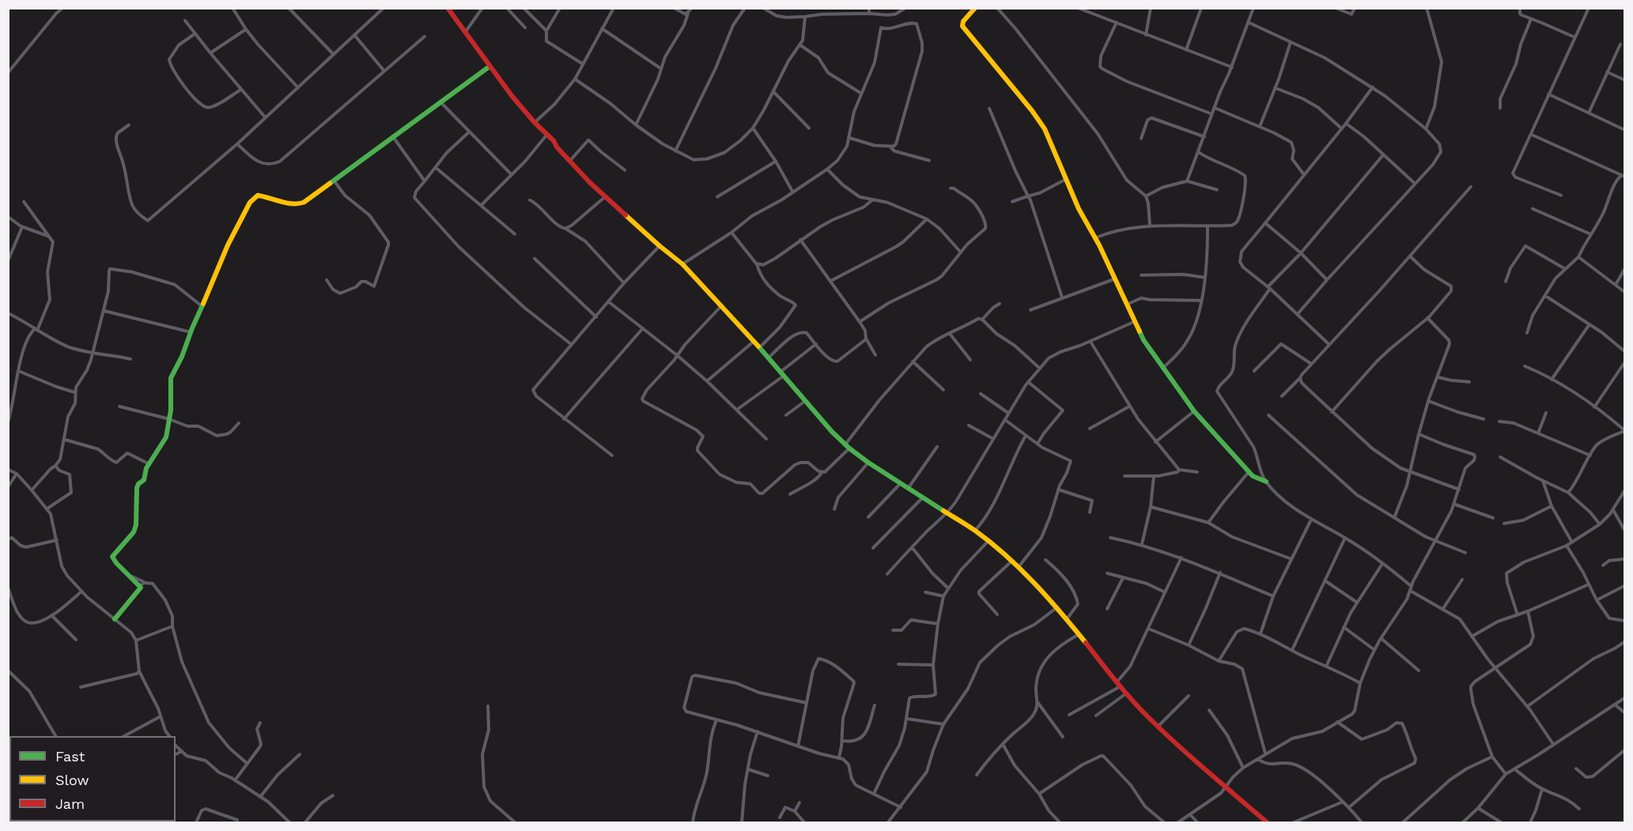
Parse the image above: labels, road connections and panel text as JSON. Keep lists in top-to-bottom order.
{
  "legend": ["Fast", "Slow", "Jam"]
}
